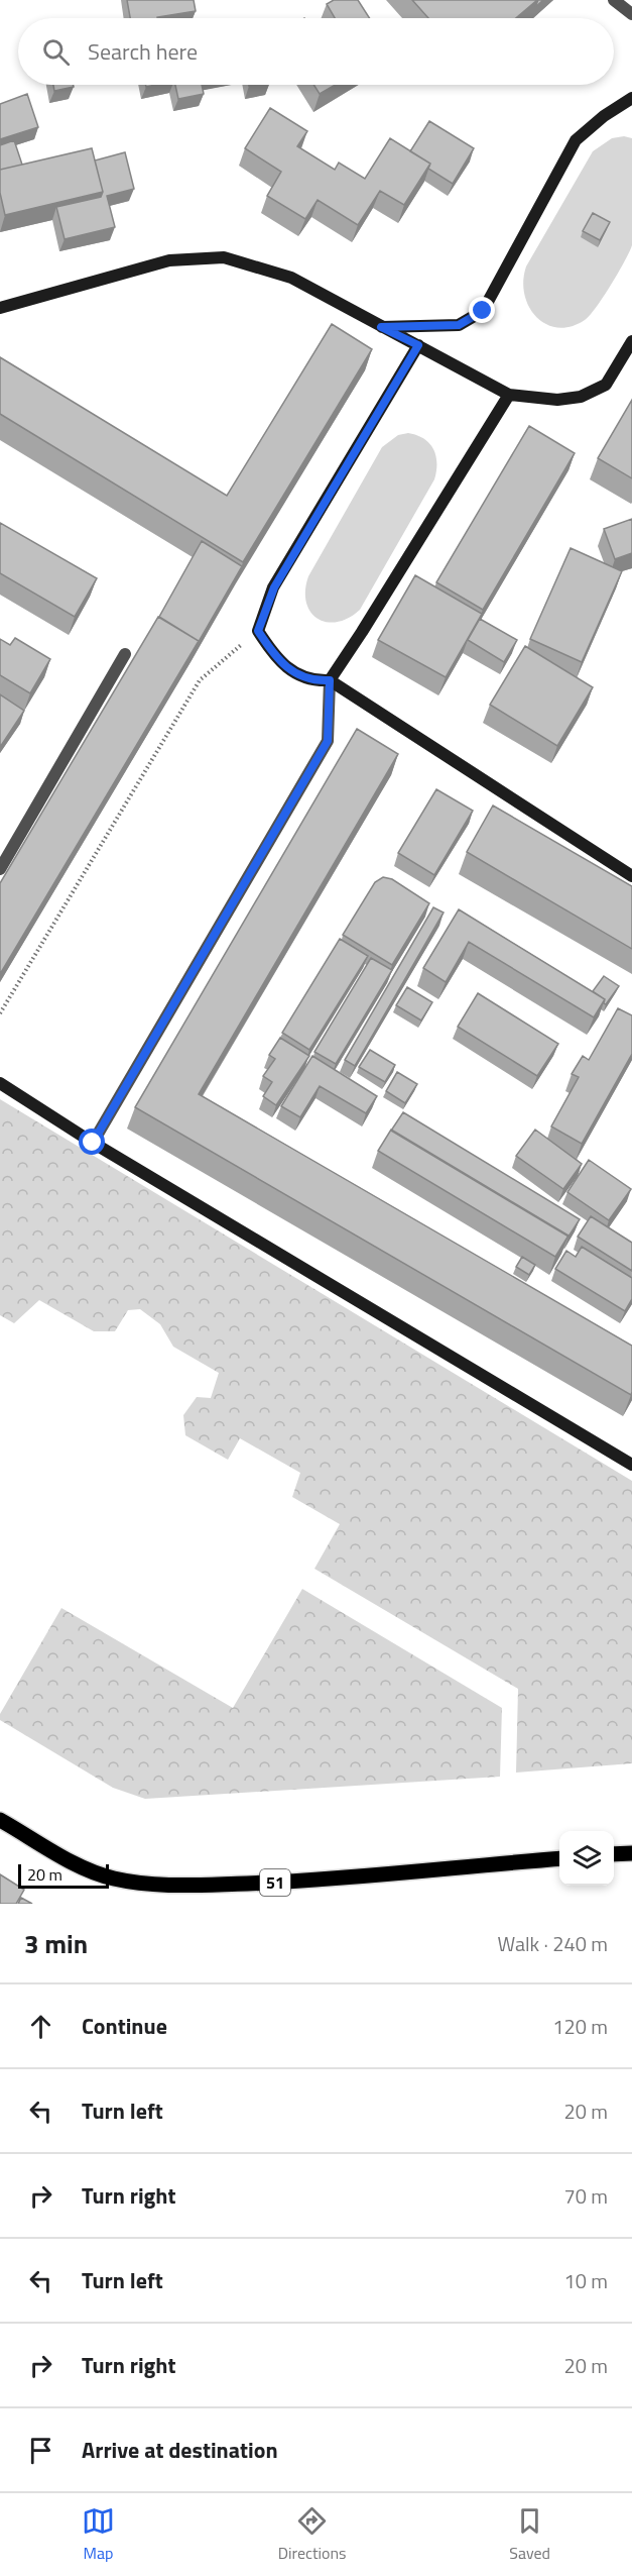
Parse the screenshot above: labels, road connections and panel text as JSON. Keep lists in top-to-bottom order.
{
  "streets": {
    "main road": ["51"]
  },
  "scale_bar": "20 m",
  "page": {
    "search": "Search here",
    "scale": "20 m",
    "heading": ["3 min", "Walk · 240 m"],
    "list": [
      ["Continue", "120 m"],
      ["Turn left", "20 m"],
      ["Turn right", "70 m"],
      ["Turn left", "10 m"],
      ["Turn right", "20 m"],
      "Arrive at destination"
    ],
    "nav": ["Map", "Directions", "Saved"]
  }
}
